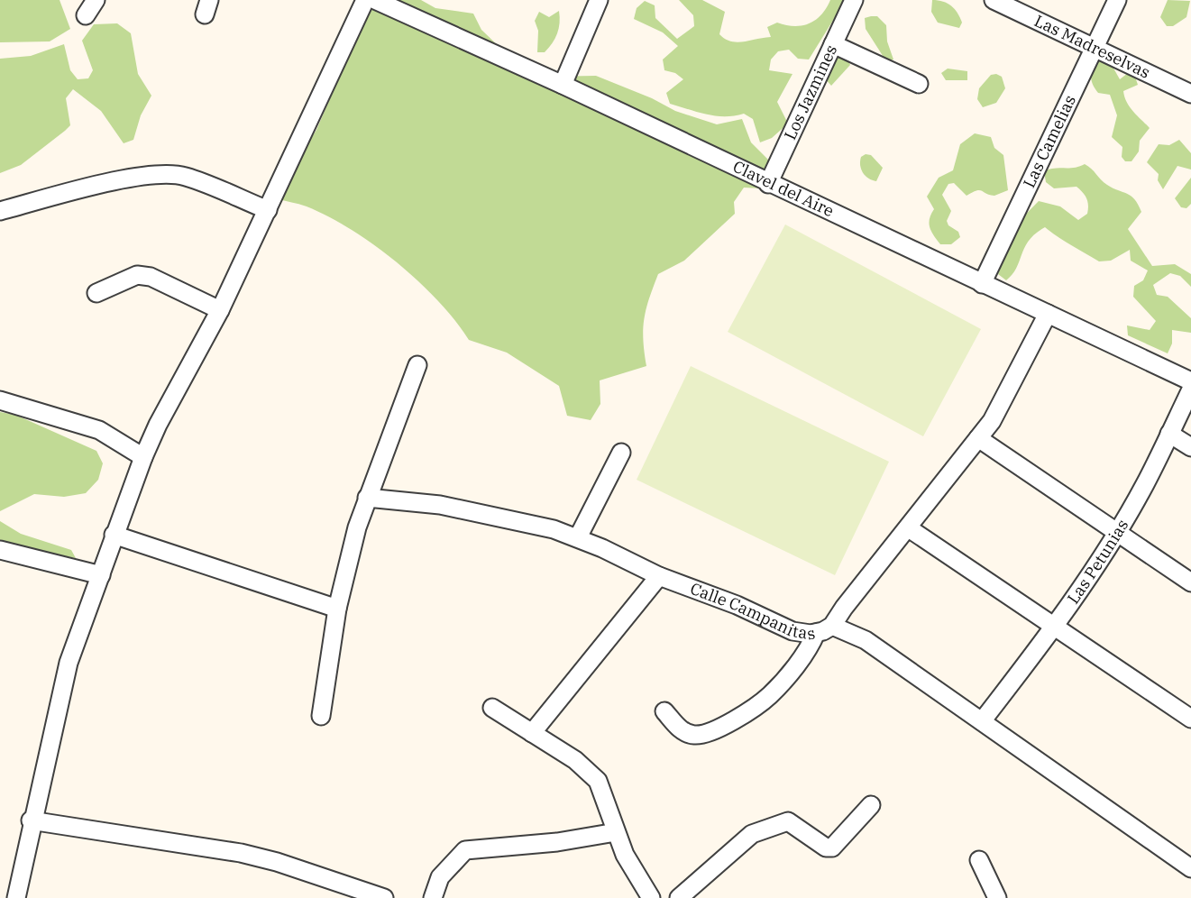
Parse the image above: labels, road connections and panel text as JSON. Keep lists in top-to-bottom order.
{
  "streets": {
    "street": [
      "Las Madreselvas",
      "Los Jazmines",
      "Las Camelias",
      "Clavel del Aire",
      "Las Petunias",
      "Calle Campanitas"
    ]
  },
  "crossings": [
    ["Las Madreselvas", "Las Camelias"],
    ["Los Jazmines", "Clavel del Aire"],
    ["Las Camelias", "Clavel del Aire"],
    ["Las Petunias", "Calle Campanitas"]
  ]
}
